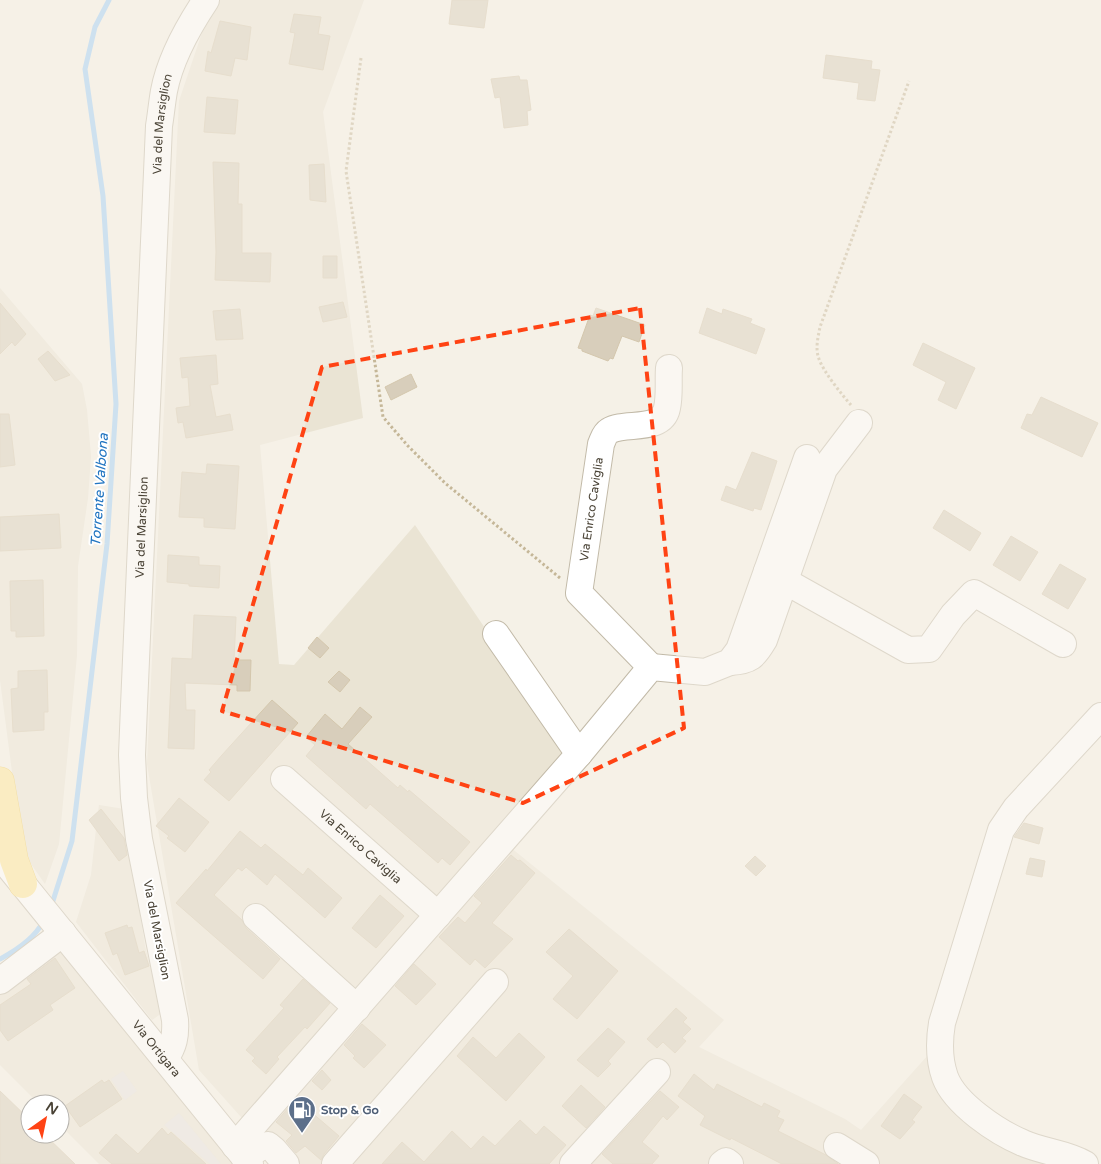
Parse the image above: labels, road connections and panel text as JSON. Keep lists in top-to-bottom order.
{
  "streets": {
    "street": ["Via del Marsiglion", "Via Enrico Caviglia", "Via Ortigara"]
  },
  "crossings": [
    ["Via del Marsiglion", "Via Ortigara"]
  ],
  "water": ["Torrente Valbona"],
  "places": {
    "fuel station": ["Stop & Go"]
  },
  "north": "top right"
}
